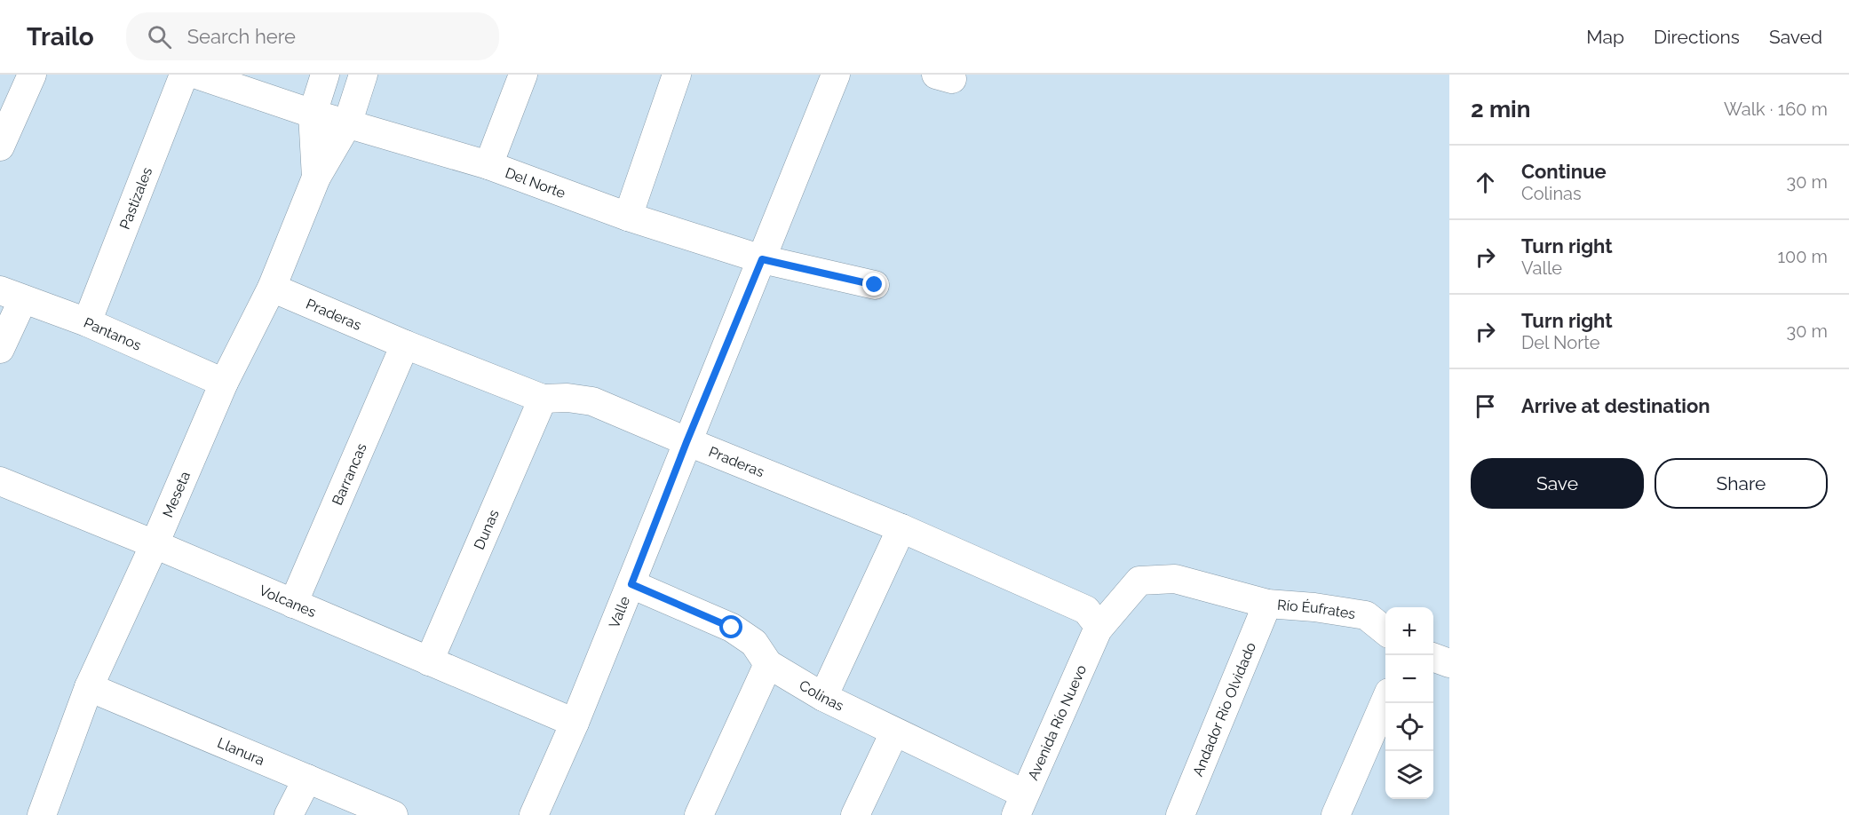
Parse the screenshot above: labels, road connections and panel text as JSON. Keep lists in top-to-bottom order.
{
  "streets": {
    "street": [
      "Del Norte",
      "Pastizales",
      "Praderas",
      "Pantanos",
      "Barrancas",
      "Meseta",
      "Dunas",
      "Volcanes",
      "Río Éufrates",
      "Valle",
      "Colinas",
      "Andador Río Olvidado",
      "Avenida Río Nuevo",
      "Llanura"
    ]
  },
  "crossings": [
    ["Del Norte", "Meseta"],
    ["Del Norte", "Valle"],
    ["Pastizales", "Pantanos"],
    ["Praderas", "Barrancas"],
    ["Praderas", "Meseta"],
    ["Praderas", "Dunas"],
    ["Praderas", "Río Éufrates"],
    ["Praderas", "Valle"],
    ["Praderas", "Avenida Río Nuevo"],
    ["Pantanos", "Meseta"],
    ["Barrancas", "Volcanes"],
    ["Meseta", "Volcanes"],
    ["Meseta", "Llanura"],
    ["Dunas", "Volcanes"],
    ["Volcanes", "Valle"],
    ["Río Éufrates", "Andador Río Olvidado"],
    ["Río Éufrates", "Avenida Río Nuevo"],
    ["Valle", "Colinas"],
    ["Colinas", "Avenida Río Nuevo"]
  ],
  "page": {
    "header": "Trailo",
    "search": "Search here",
    "nav": ["Map", "Directions", "Saved"],
    "heading": ["2 min", "Walk · 160 m"],
    "list": [
      ["Continue", "Colinas", "30 m"],
      ["Turn right", "Valle", "100 m"],
      ["Turn right", "Del Norte", "30 m"],
      "Arrive at destination"
    ],
    "buttons": ["Save", "Share"],
    "map_buttons": ["+", "−"]
  }
}
